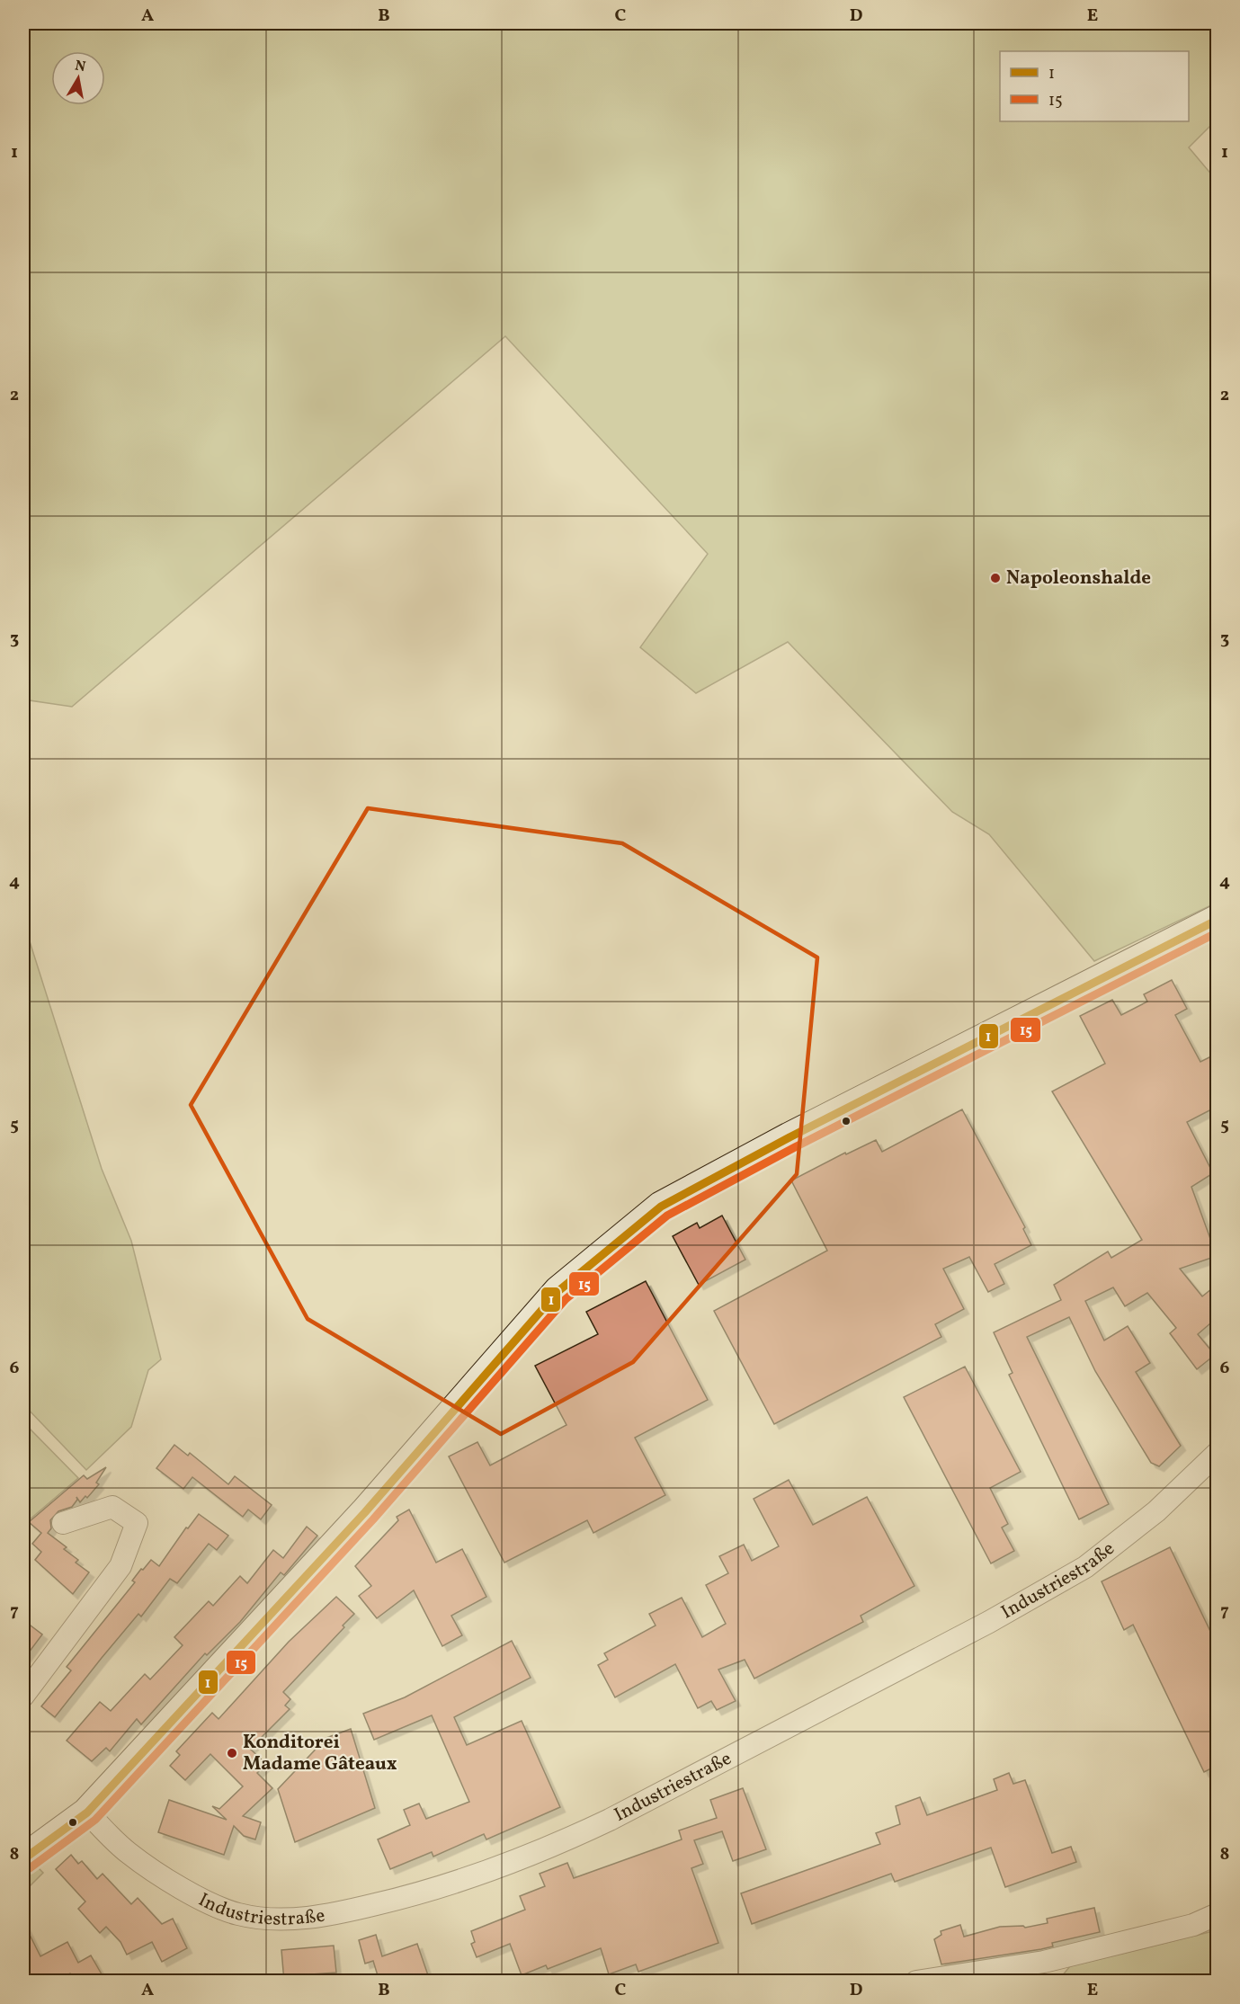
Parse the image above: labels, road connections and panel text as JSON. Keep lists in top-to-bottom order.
{
  "streets": {
    "street": ["Industriestraße"]
  },
  "places": ["Napoleonshalde", "Konditorei Madame Gâteaux"],
  "lines": ["transit line 1", "transit line 15"],
  "legend": ["1", "15"],
  "north": "top",
  "grid": {
    "columns": [
      "A",
      "B",
      "C",
      "D",
      "E"
    ],
    "rows": [
      "1",
      "2",
      "3",
      "4",
      "5",
      "6",
      "7",
      "8"
    ]
  }
}
